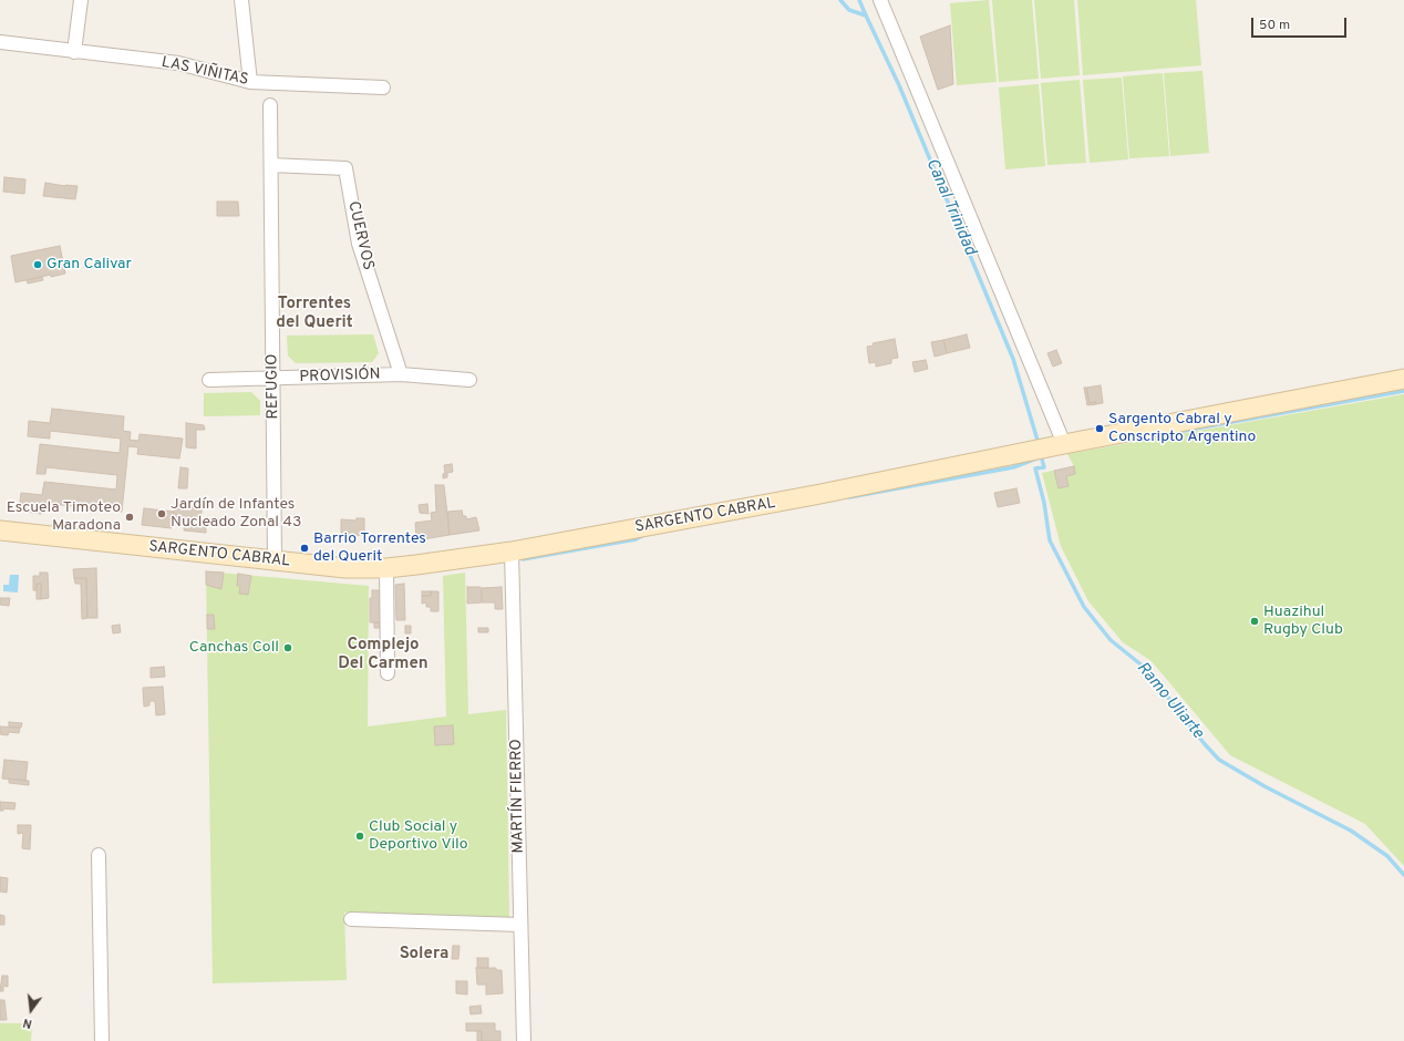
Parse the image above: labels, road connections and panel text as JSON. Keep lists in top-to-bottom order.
{
  "streets": {
    "main road": ["SARGENTO CABRAL"],
    "street": [
      "LAS VIÑITAS",
      "CUERVOS",
      "PROVISIÓN",
      "REFUGIO",
      "MARTÍN FIERRO"
    ]
  },
  "crossings": [
    ["CUERVOS", "PROVISIÓN"],
    ["CUERVOS", "REFUGIO"],
    ["PROVISIÓN", "REFUGIO"],
    ["REFUGIO", "SARGENTO CABRAL"],
    ["SARGENTO CABRAL", "MARTÍN FIERRO"]
  ],
  "districts": ["Torrentes del Querit", "Complejo Del Carmen", "Solera"],
  "water": ["Canal Trinidad", "Ramo Uliarte"],
  "places": [
    "Gran Calivar",
    "Sargento Cabral y Conscripto Argentino",
    "Jardín de Infantes Nucleado Zonal 43",
    "Escuela Timoteo Maradona",
    "Barrio Torrentes del Querit",
    "Huazihul Rugby Club",
    "Canchas Coll",
    "Club Social y Deportivo Vilo"
  ],
  "scale_bar": "50 m",
  "north": "bottom"
}
